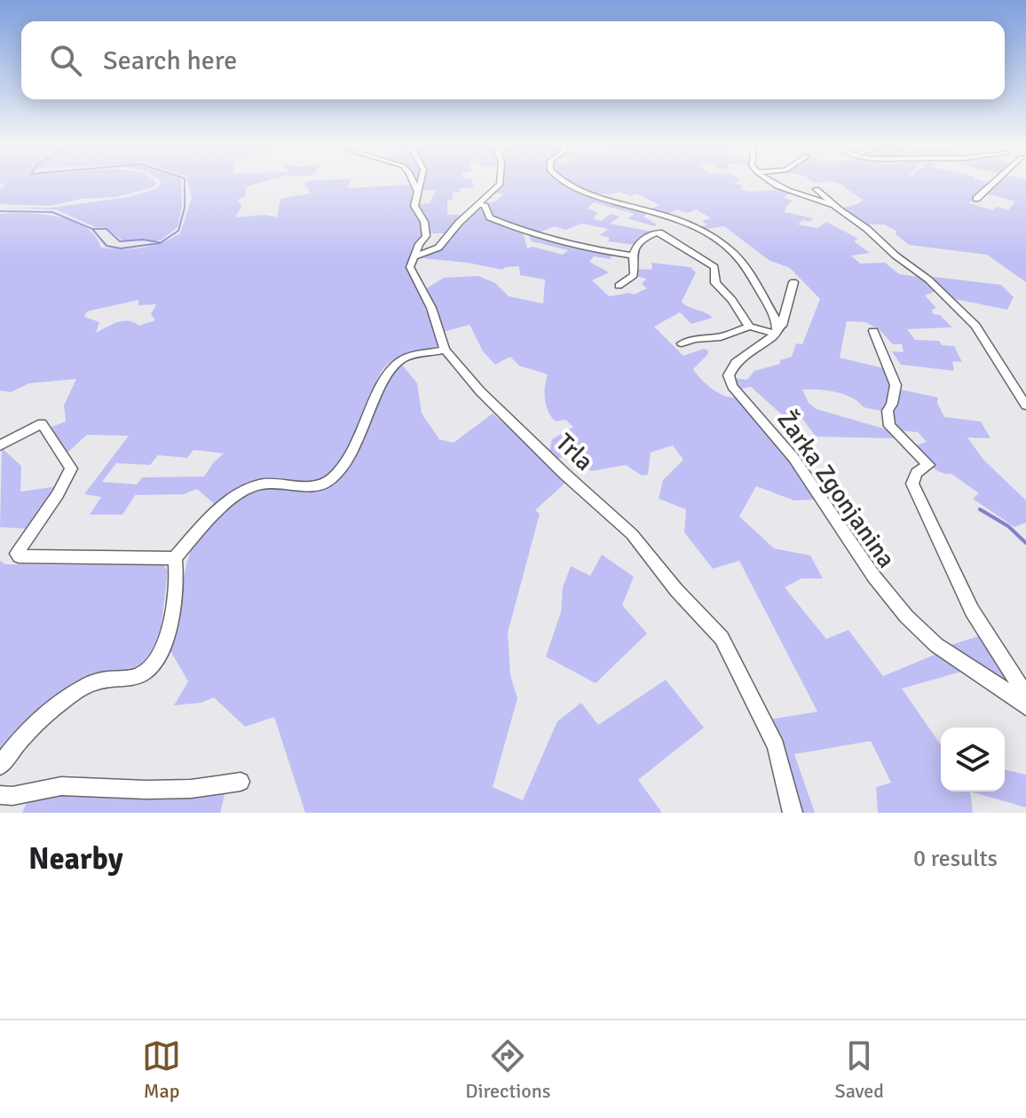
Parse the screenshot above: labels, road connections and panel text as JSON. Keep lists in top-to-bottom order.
{
  "streets": {
    "street": ["Trla", "Žarka Zgonjanina"]
  },
  "page": {
    "search": "Search here",
    "heading": ["Nearby", "0 results"],
    "nav": ["Map", "Directions", "Saved"]
  }
}
